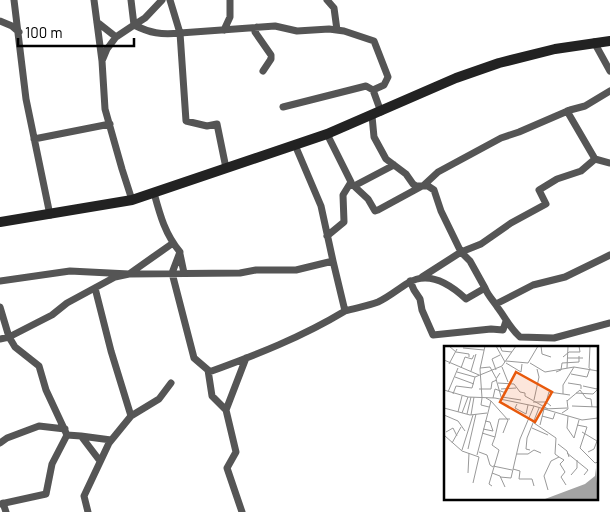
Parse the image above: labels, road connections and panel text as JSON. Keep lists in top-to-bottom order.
{
  "scale_bar": "100 m"
}
